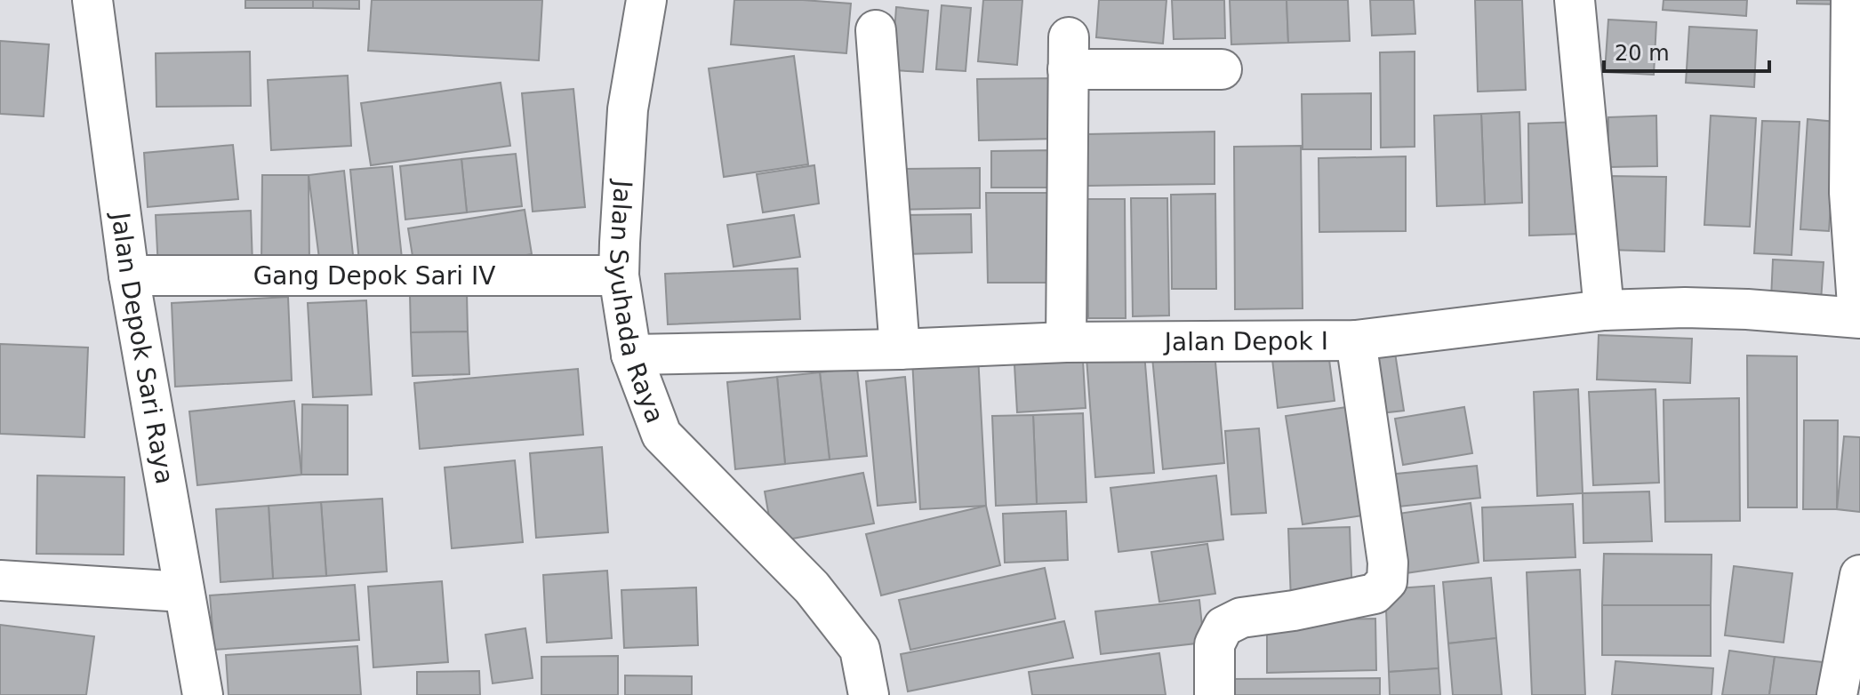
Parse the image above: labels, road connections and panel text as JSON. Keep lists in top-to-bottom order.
{
  "streets": {
    "street": [
      "Gang Depok Sari IV",
      "Jalan Syuhada Raya",
      "Jalan Depok I",
      "Jalan Depok Sari Raya"
    ]
  },
  "crossings": [
    ["Gang Depok Sari IV", "Jalan Syuhada Raya"],
    ["Gang Depok Sari IV", "Jalan Depok Sari Raya"],
    ["Jalan Syuhada Raya", "Jalan Depok I"]
  ],
  "scale_bar": "20 m"
}
